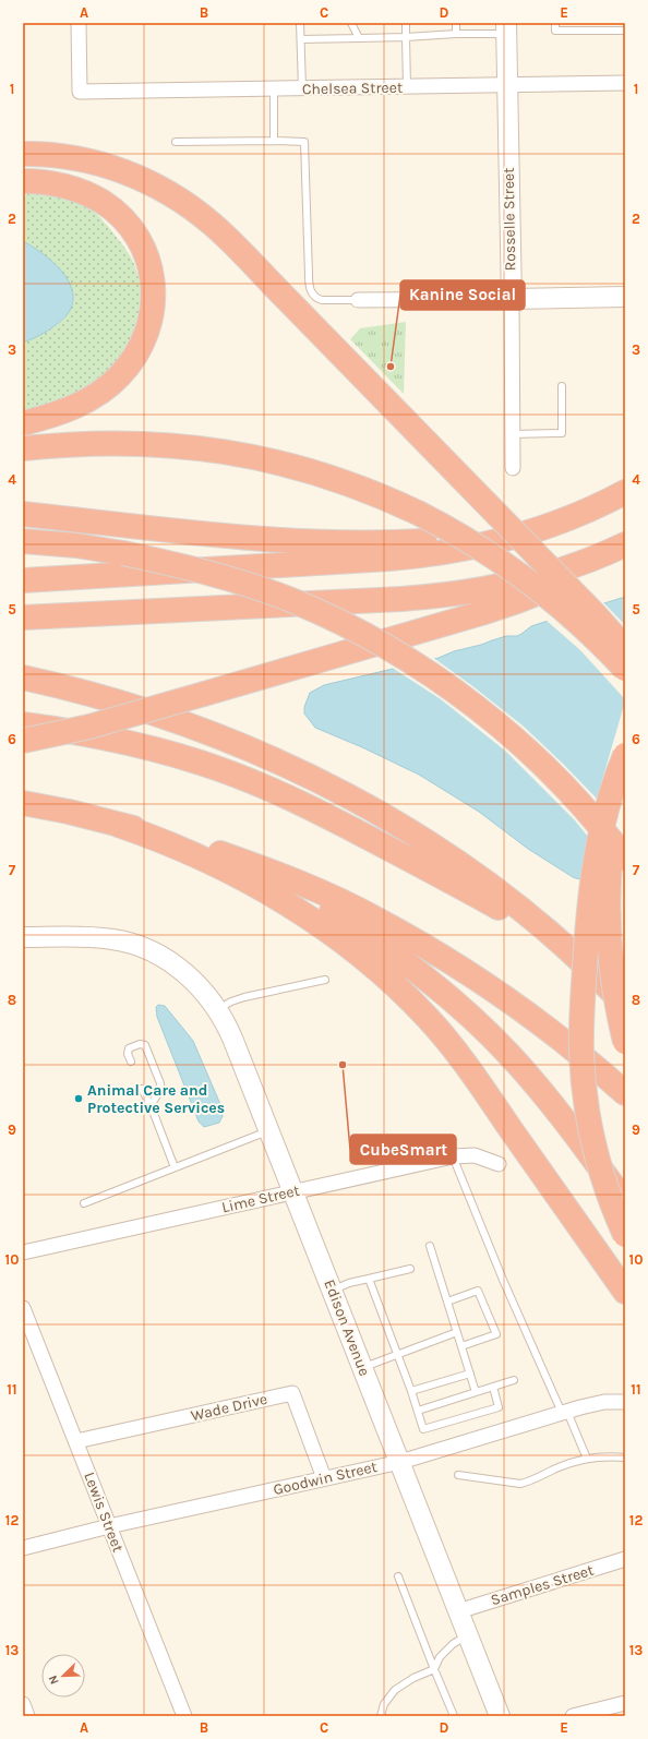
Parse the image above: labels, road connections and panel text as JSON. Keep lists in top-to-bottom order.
{
  "streets": {
    "main road": ["Rosselle Street", "Edison Avenue"],
    "street": [
      "Chelsea Street",
      "Lime Street",
      "Wade Drive",
      "Goodwin Street",
      "Lewis Street",
      "Samples Street"
    ]
  },
  "crossings": [
    ["Chelsea Street", "Rosselle Street"],
    ["Lime Street", "Edison Avenue"],
    ["Edison Avenue", "Goodwin Street"],
    ["Edison Avenue", "Samples Street"],
    ["Wade Drive", "Goodwin Street"],
    ["Wade Drive", "Lewis Street"],
    ["Goodwin Street", "Lewis Street"]
  ],
  "places": ["Kanine Social", "CubeSmart", "Animal Care and Protective Services"],
  "north": "bottom left",
  "grid": {
    "columns": [
      "A",
      "B",
      "C",
      "D",
      "E"
    ],
    "rows": [
      "1",
      "2",
      "3",
      "4",
      "5",
      "6",
      "7",
      "8",
      "9",
      "10",
      "11",
      "12",
      "13"
    ]
  }
}
